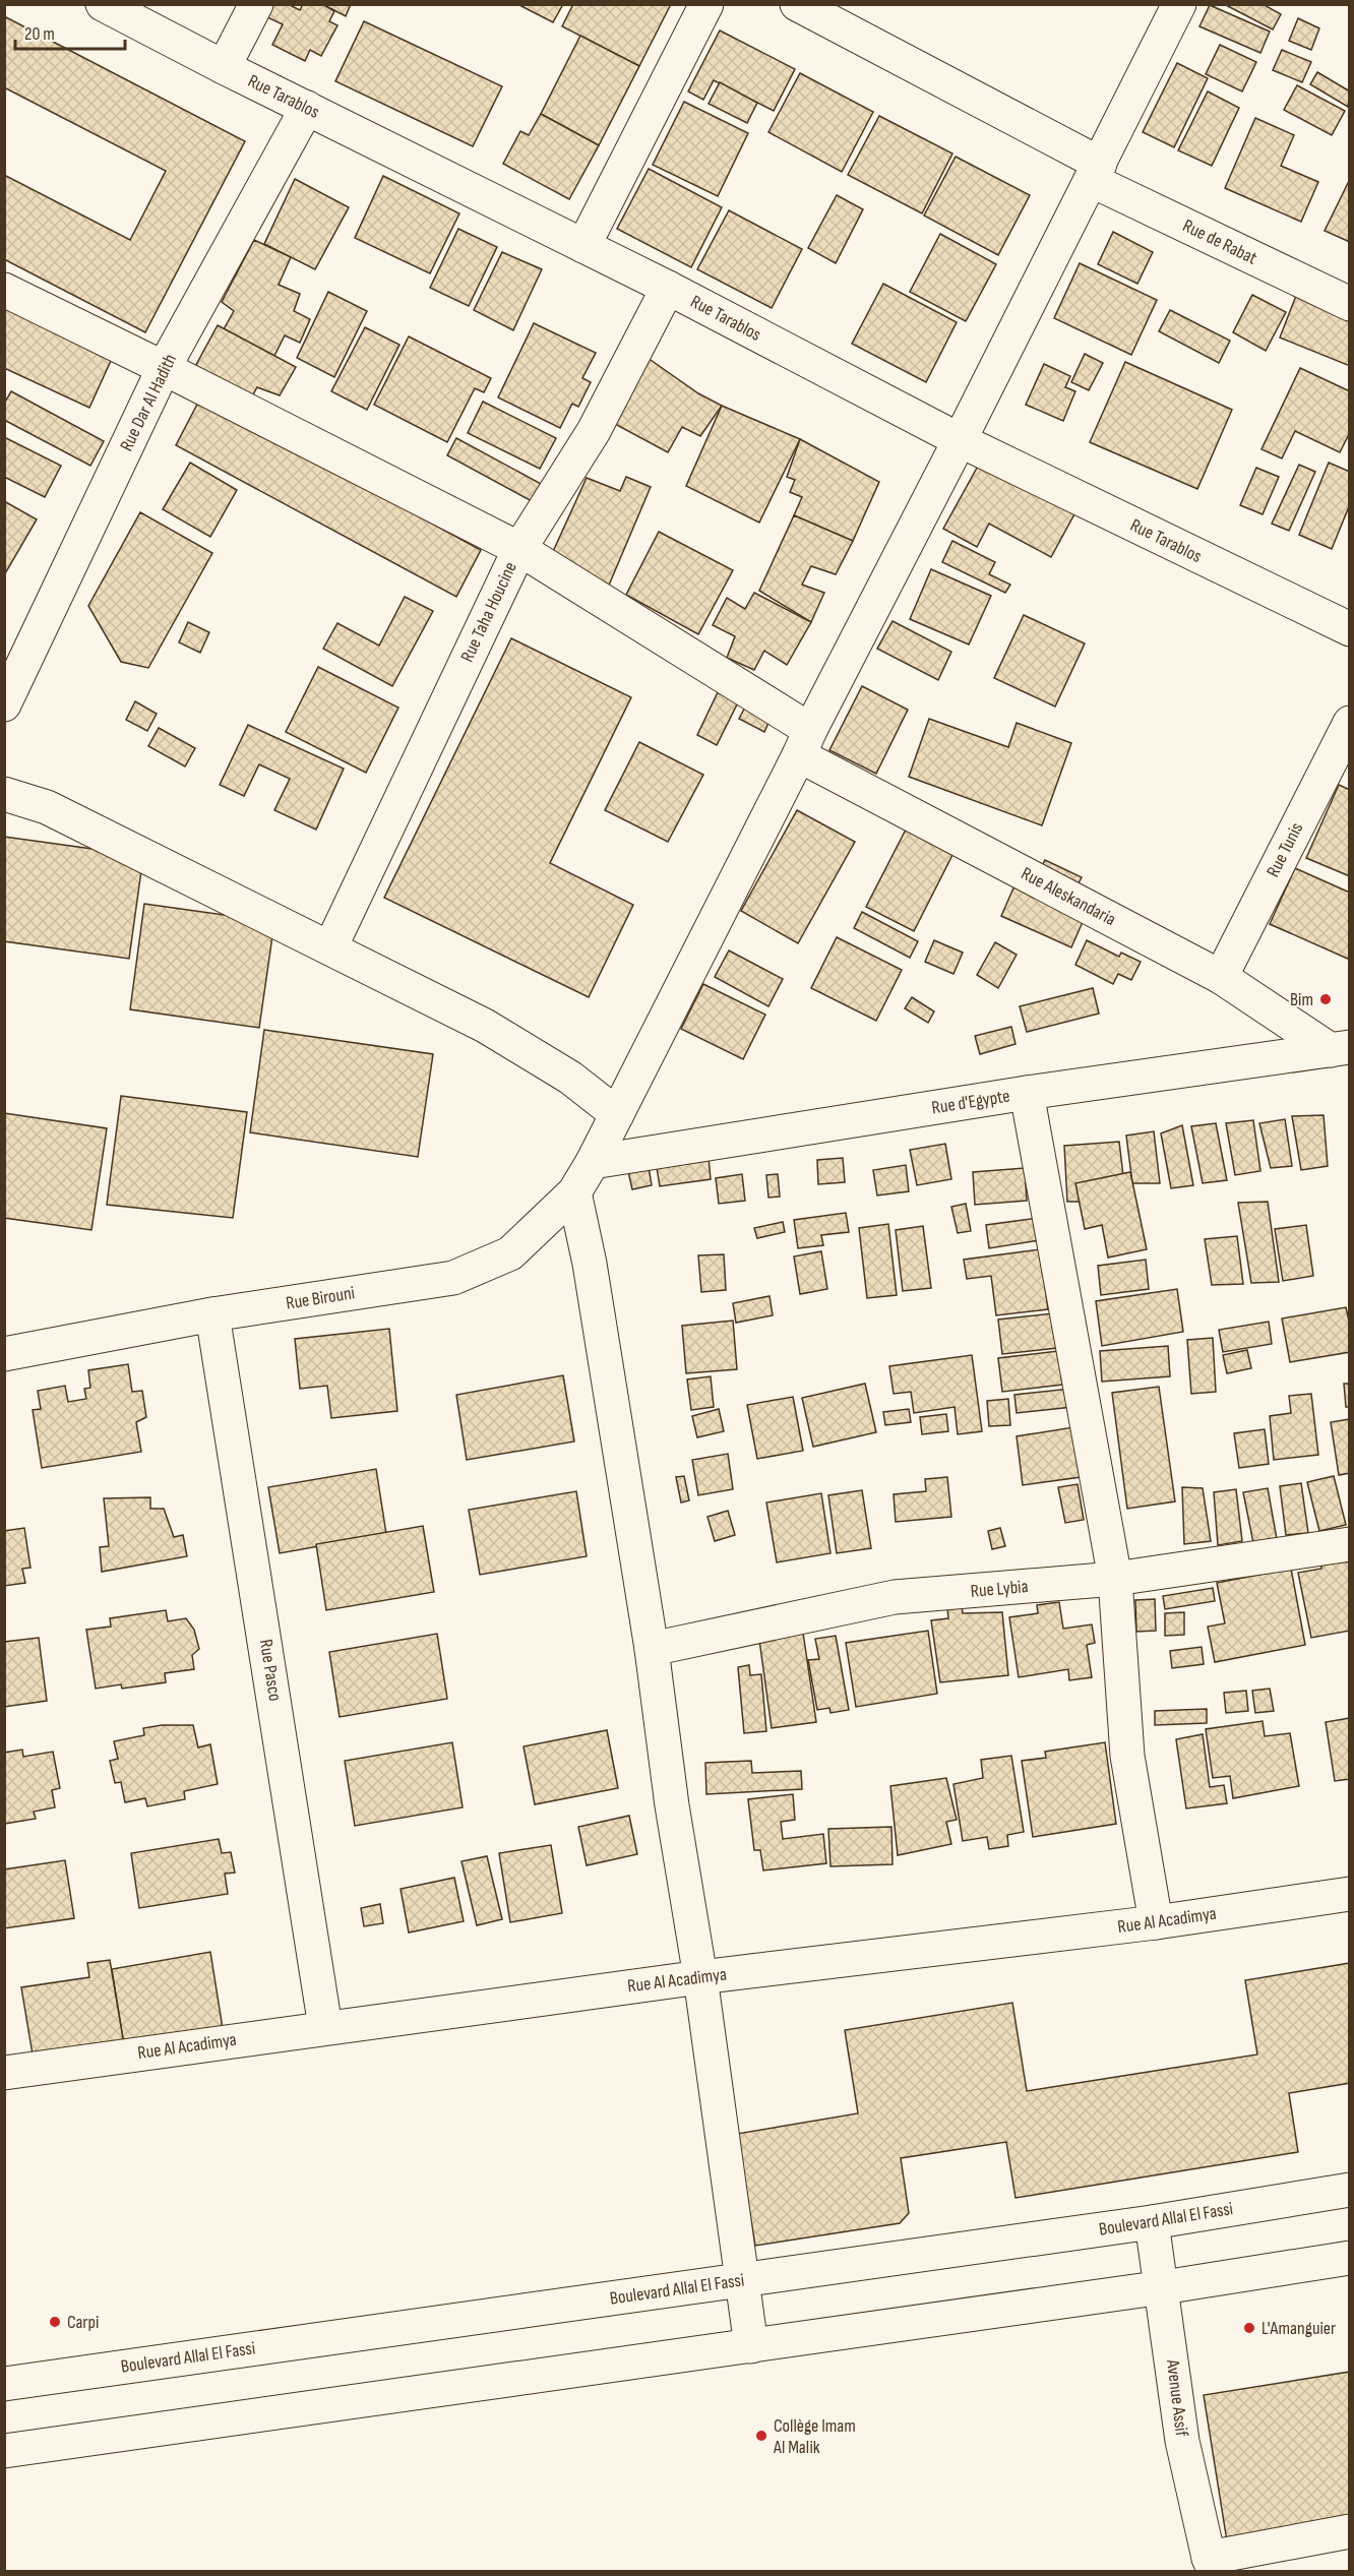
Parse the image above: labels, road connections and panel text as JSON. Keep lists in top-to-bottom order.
{
  "streets": {
    "street": [
      "Rue Tarablos",
      "Rue de Rabat",
      "Rue Dar Al Hadith",
      "Rue Taha Houcine",
      "Rue Tunis",
      "Rue Aleskandaria",
      "Rue d'Egypte",
      "Rue Birouni",
      "Rue Lybia",
      "Rue Pasco",
      "Rue Al Acadimya",
      "Boulevard Allal El Fassi",
      "Avenue Assif"
    ]
  },
  "crossings": [
    ["Rue Tarablos", "Rue Dar Al Hadith"],
    ["Rue Tarablos", "Rue Taha Houcine"],
    ["Rue Tarablos", "Rue Birouni"],
    ["Rue de Rabat", "Rue Birouni"],
    ["Rue Dar Al Hadith", "Rue Aleskandaria"],
    ["Rue Taha Houcine", "Rue Aleskandaria"],
    ["Rue Tunis", "Rue Aleskandaria"],
    ["Rue Aleskandaria", "Rue d'Egypte"],
    ["Rue Aleskandaria", "Rue Birouni"],
    ["Rue d'Egypte", "Rue Birouni"],
    ["Rue Birouni", "Rue Pasco"],
    ["Rue Pasco", "Rue Al Acadimya"],
    ["Boulevard Allal El Fassi", "Avenue Assif"]
  ],
  "places": [
    "Bim",
    "Carpi",
    "L'Amanguier",
    "Collège Imam Al Malik"
  ],
  "scale_bar": "20 m"
}
